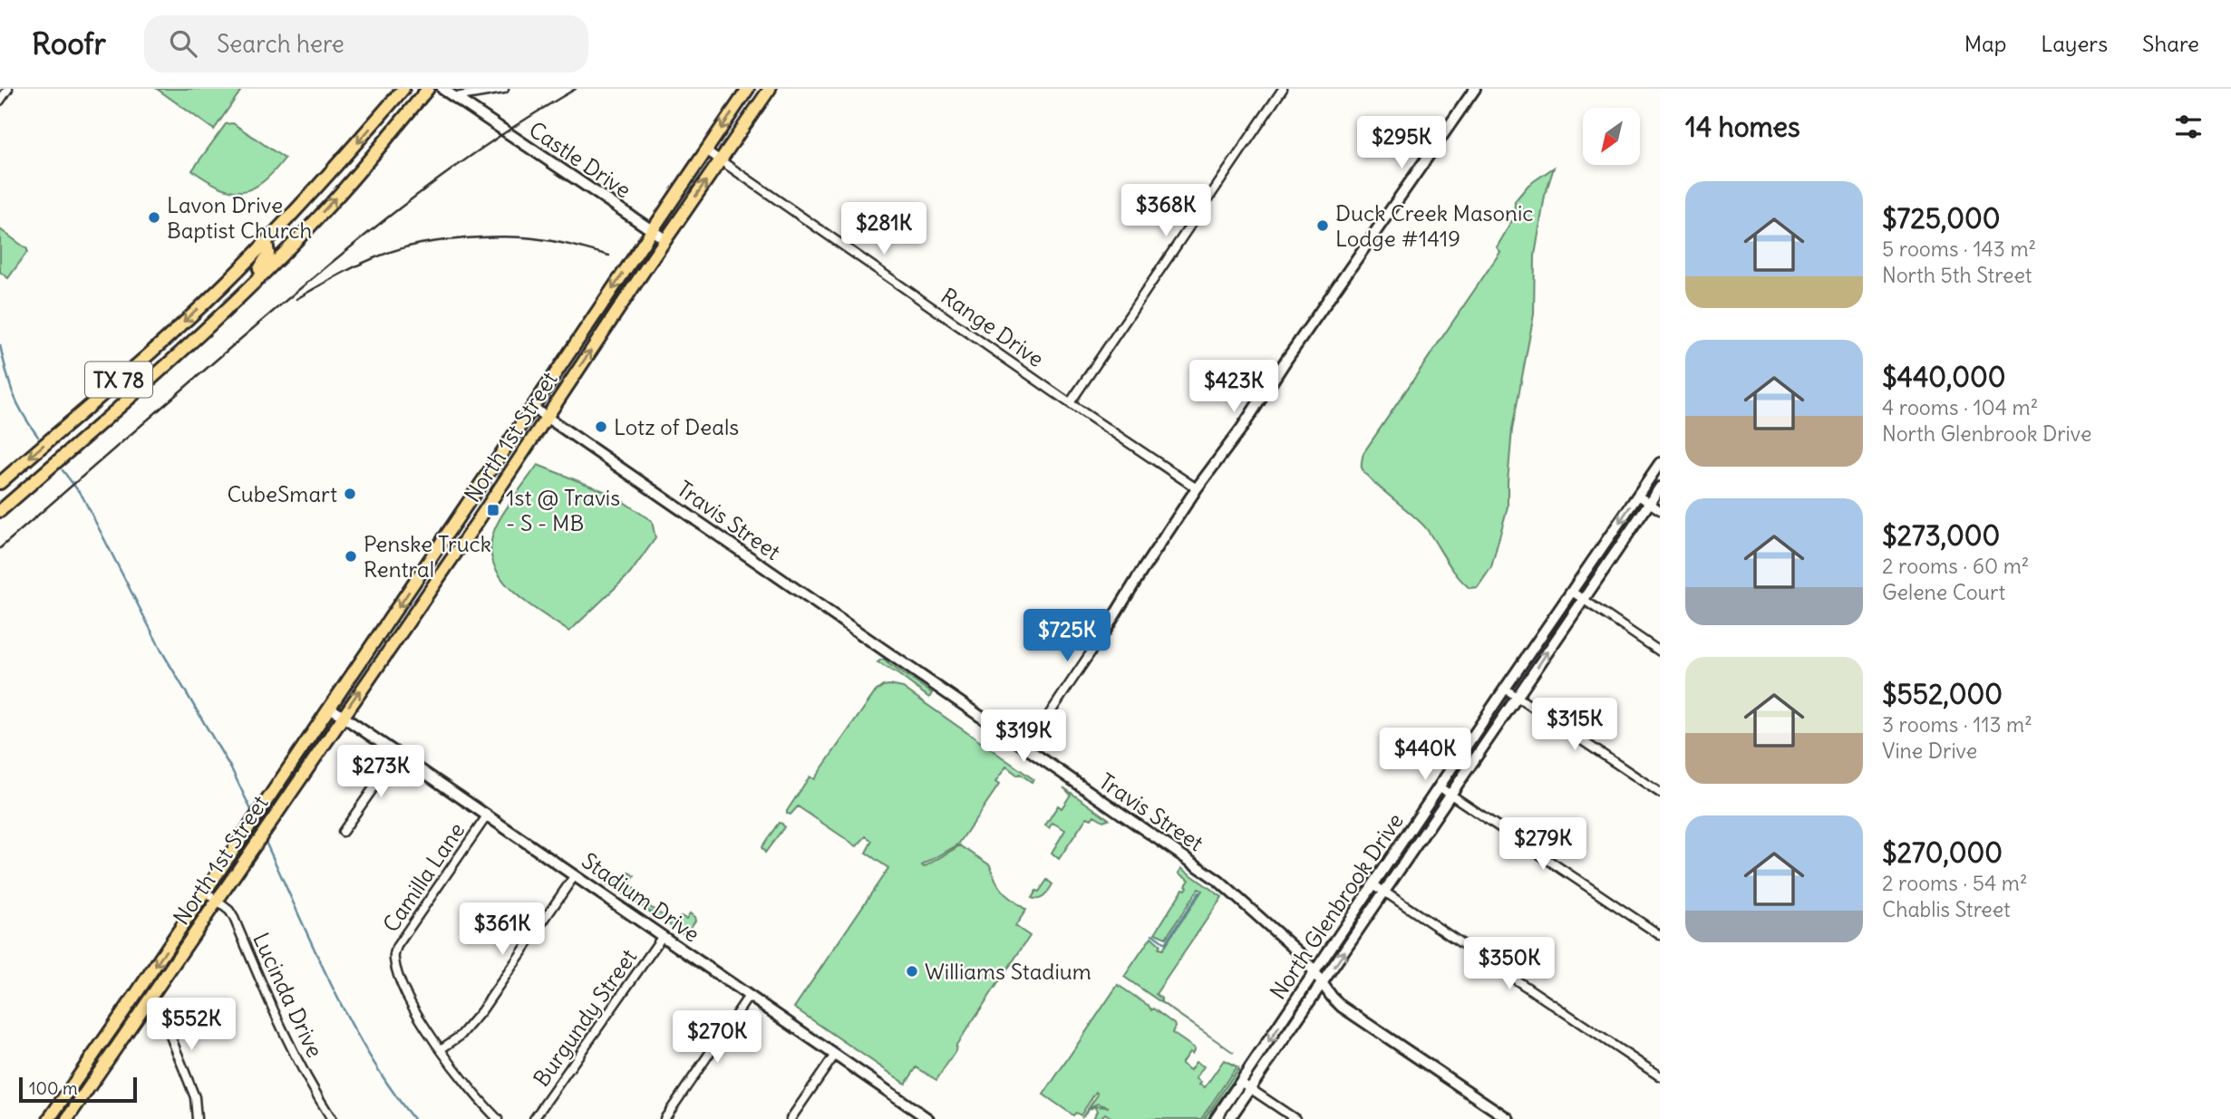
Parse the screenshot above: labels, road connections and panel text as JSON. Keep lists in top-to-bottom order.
{
  "streets": {
    "main road": ["TX 78", "North 1st Street"],
    "street": [
      "Castle Drive",
      "Range Drive",
      "Travis Street",
      "Camilla Lane",
      "Stadium Drive",
      "North Glenbrook Drive",
      "Lucinda Drive",
      "Burgundy Street"
    ]
  },
  "crossings": [
    ["Castle Drive", "North 1st Street"],
    ["Range Drive", "North 1st Street"],
    ["North 1st Street", "Travis Street"],
    ["North 1st Street", "Stadium Drive"],
    ["North 1st Street", "Lucinda Drive"],
    ["Travis Street", "North Glenbrook Drive"],
    ["Camilla Lane", "Stadium Drive"],
    ["Stadium Drive", "Burgundy Street"]
  ],
  "places": {
    "other": [
      "Lavon Drive Baptist Church",
      "Duck Creek Masonic Lodge #1419",
      "Lotz of Deals",
      "CubeSmart",
      "Penske Truck Rentral",
      "Williams Stadium"
    ],
    "transit": ["1st @ Travis - S - MB"]
  },
  "scale_bar": "100 m",
  "north": "bottom left",
  "page": {
    "header": "Roofr",
    "search": "Search here",
    "nav": ["Map", "Layers", "Share"],
    "heading": "14 homes",
    "price": [
      "$295K",
      "$368K",
      "$281K",
      "$423K",
      "$725K",
      "$315K",
      "$319K",
      "$440K",
      "$273K",
      "$279K",
      "$361K",
      "$350K",
      "$552K",
      "$270K"
    ],
    "list": [
      {
        "name": "$725,000",
        "note": "5 rooms · 143 m² · North 5th Street"
      },
      {
        "name": "$440,000",
        "note": "4 rooms · 104 m² · North Glenbrook Drive"
      },
      {
        "name": "$273,000",
        "note": "2 rooms · 60 m² · Gelene Court"
      },
      {
        "name": "$552,000",
        "note": "3 rooms · 113 m² · Vine Drive"
      },
      {
        "name": "$270,000",
        "note": "2 rooms · 54 m² · Chablis Street"
      }
    ],
    "scale": "100 m"
  }
}
